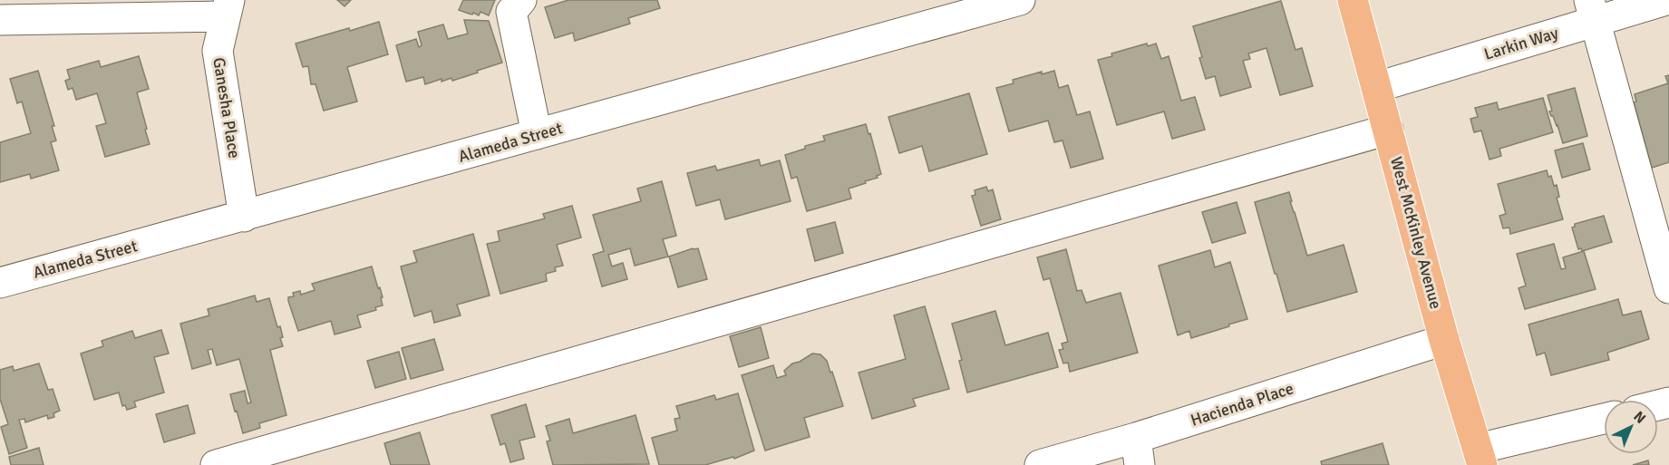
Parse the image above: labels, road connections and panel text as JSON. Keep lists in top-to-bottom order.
{
  "streets": {
    "main road": ["West McKinley Avenue"],
    "street": [
      "Larkin Way",
      "Ganesha Place",
      "Alameda Street",
      "Hacienda Place"
    ]
  },
  "crossings": [
    ["Larkin Way", "West McKinley Avenue"],
    ["Ganesha Place", "Alameda Street"],
    ["West McKinley Avenue", "Hacienda Place"]
  ],
  "north": "top right"
}
